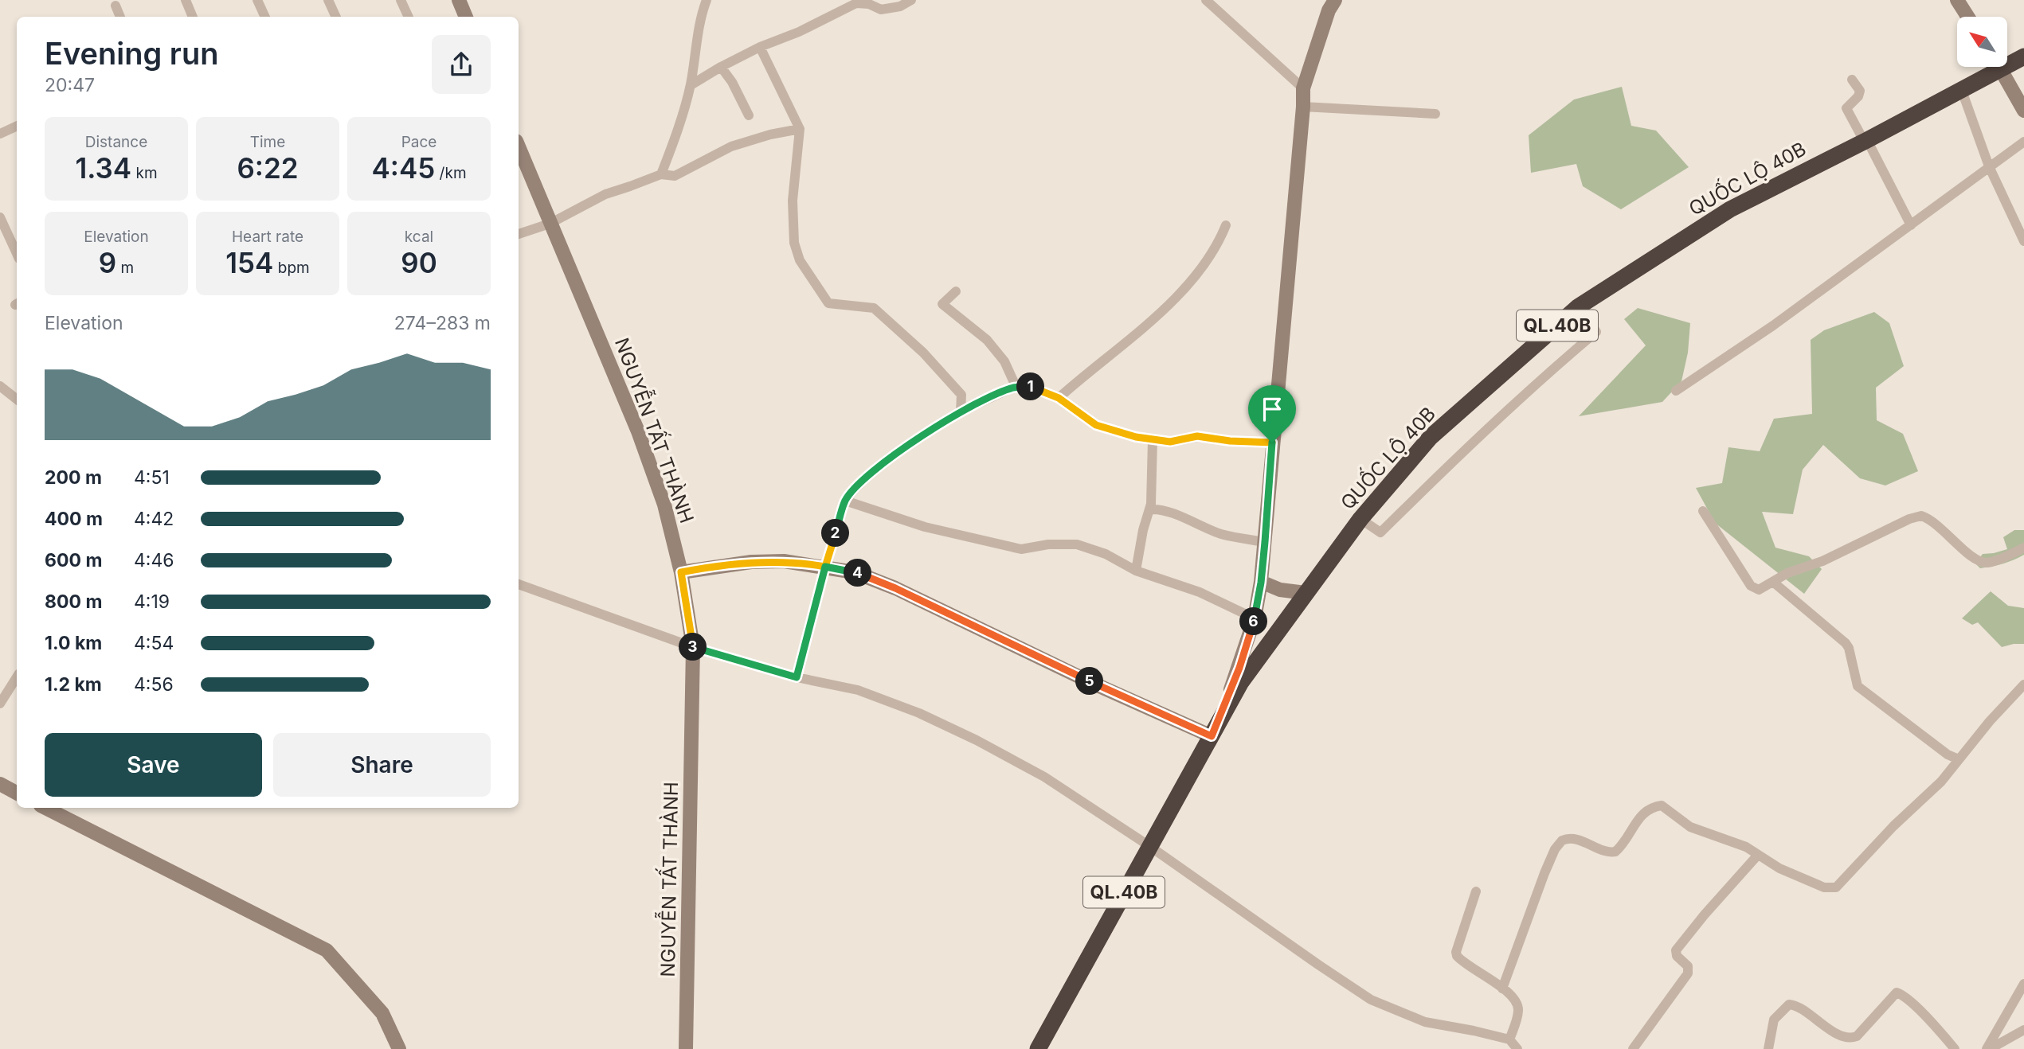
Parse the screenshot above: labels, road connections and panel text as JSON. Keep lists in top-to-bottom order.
{
  "streets": {
    "highway": ["QUỐC LỘ 40B", "QL.40B"],
    "main road": ["NGUYỄN TẤT THÀNH"]
  },
  "north": "top left",
  "page": {
    "heading": ["Evening run", "20:47"],
    "stats": [
      ["Distance", "1.34 km"],
      ["Time", "6:22"],
      ["Pace", "4:45 /km"],
      ["Elevation", "9 m"],
      ["Heart rate", "154 bpm"],
      ["kcal", "90"]
    ],
    "chart": ["Elevation", "274–283 m"],
    "pins": [
      "1",
      "2",
      "4",
      "6",
      "3",
      "5"
    ],
    "list": [
      {
        "name": "200 m",
        "note": "4:51"
      },
      {
        "name": "400 m",
        "note": "4:42"
      },
      {
        "name": "600 m",
        "note": "4:46"
      },
      {
        "name": "800 m",
        "note": "4:19"
      },
      {
        "name": "1.0 km",
        "note": "4:54"
      },
      {
        "name": "1.2 km",
        "note": "4:56"
      }
    ],
    "buttons": ["Save", "Share"]
  }
}
